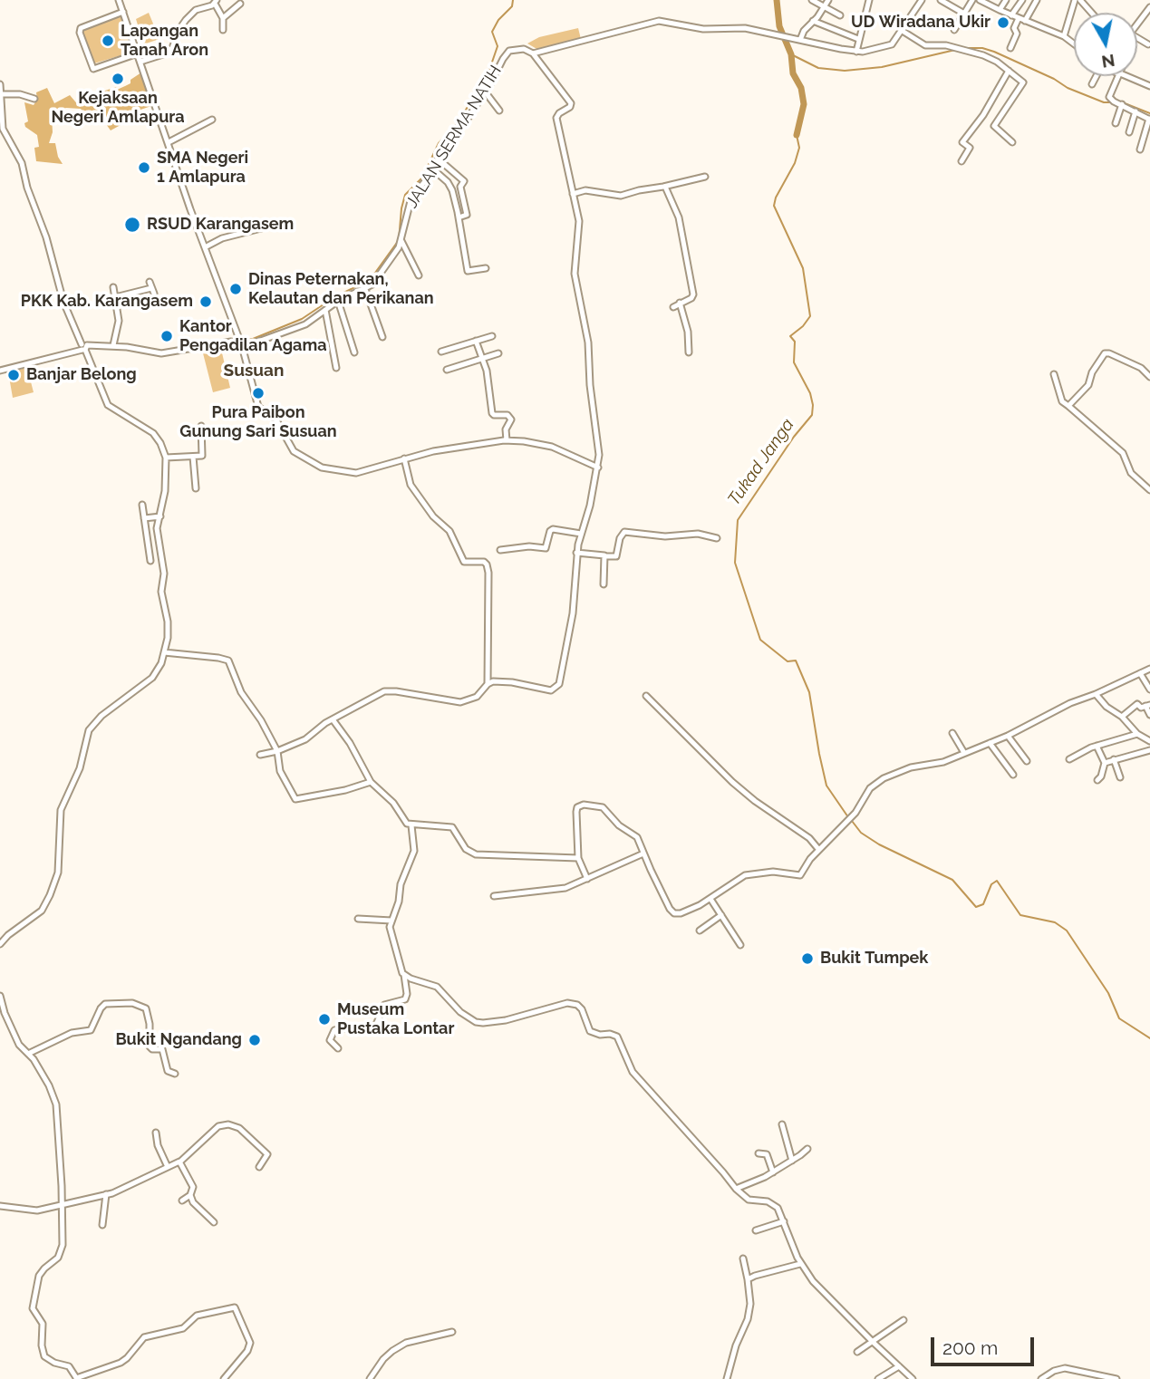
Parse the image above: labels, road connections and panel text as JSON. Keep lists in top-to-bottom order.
{
  "streets": {
    "street": ["JALAN SERMA NATIH"]
  },
  "districts": ["Susuan"],
  "water": ["Tukad Janga"],
  "places": [
    "UD Wiradana Ukir",
    "Lapangan Tanah Aron",
    "Kejaksaan Negeri Amlapura",
    "SMA Negeri 1 Amlapura",
    "RSUD Karangasem",
    "Dinas Peternakan, Kelautan dan Perikanan",
    "PKK Kab. Karangasem",
    "Kantor Pengadilan Agama",
    "Banjar Belong",
    "Pura Paibon Gunung Sari Susuan",
    "Bukit Tumpek",
    "Museum Pustaka Lontar",
    "Bukit Ngandang"
  ],
  "scale_bar": "200 m",
  "north": "bottom"
}
